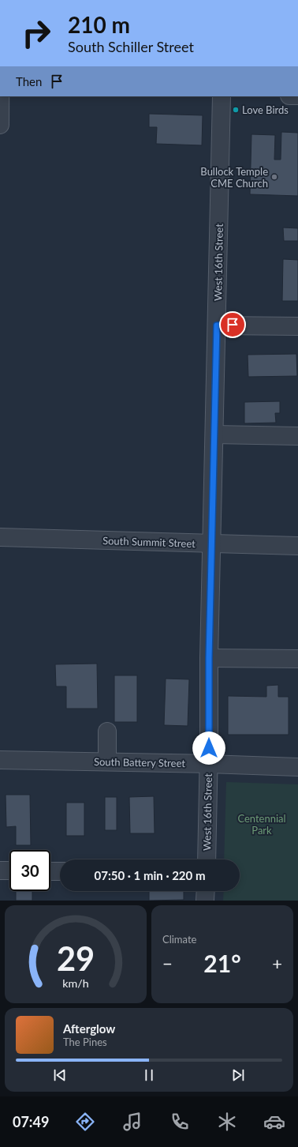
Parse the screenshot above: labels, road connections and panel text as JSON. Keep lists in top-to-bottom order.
{
  "streets": {
    "street": ["West 16th Street", "South Summit Street", "South Battery Street"]
  },
  "crossings": [
    ["West 16th Street", "South Summit Street"],
    ["West 16th Street", "South Battery Street"]
  ],
  "parks": ["Centennial Park"],
  "places": ["Love Birds", "Bullock Temple CME Church"],
  "page": {
    "turn": ["210 m", "South Schiller Street"],
    "then": "Then",
    "limit": "30",
    "trip": "07:50 · 1 min · 220 m",
    "tile": "Climate",
    "heat": ["−", "21°", "+"],
    "song": ["Afterglow", "The Pines"],
    "tabs": "07:49",
    "gauge": ["29", "km/h"]
  }
}
